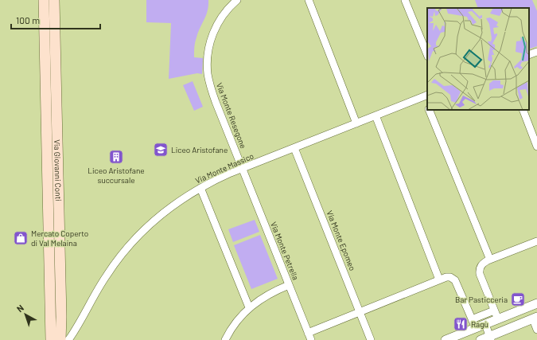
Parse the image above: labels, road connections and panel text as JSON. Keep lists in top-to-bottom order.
{
  "streets": {
    "main road": ["Via Giovanni Conti"],
    "street": [
      "Via Monte Resegone",
      "Via Monte Massico",
      "Via Monte Epomeo",
      "Via Monte Petrella"
    ]
  },
  "crossings": [
    ["Via Monte Resegone", "Via Monte Massico"],
    ["Via Monte Resegone", "Via Monte Petrella"],
    ["Via Monte Massico", "Via Monte Epomeo"],
    ["Via Monte Massico", "Via Monte Petrella"]
  ],
  "places": {
    "school or university": ["Liceo Aristofane"],
    "building": ["Liceo Aristofane succursale"],
    "shop": ["Mercato Coperto di Val Melaina"],
    "cafe": ["Bar Pasticceria"],
    "restaurant": ["Ragù"]
  },
  "scale_bar": "100 m",
  "north": "top left"
}
